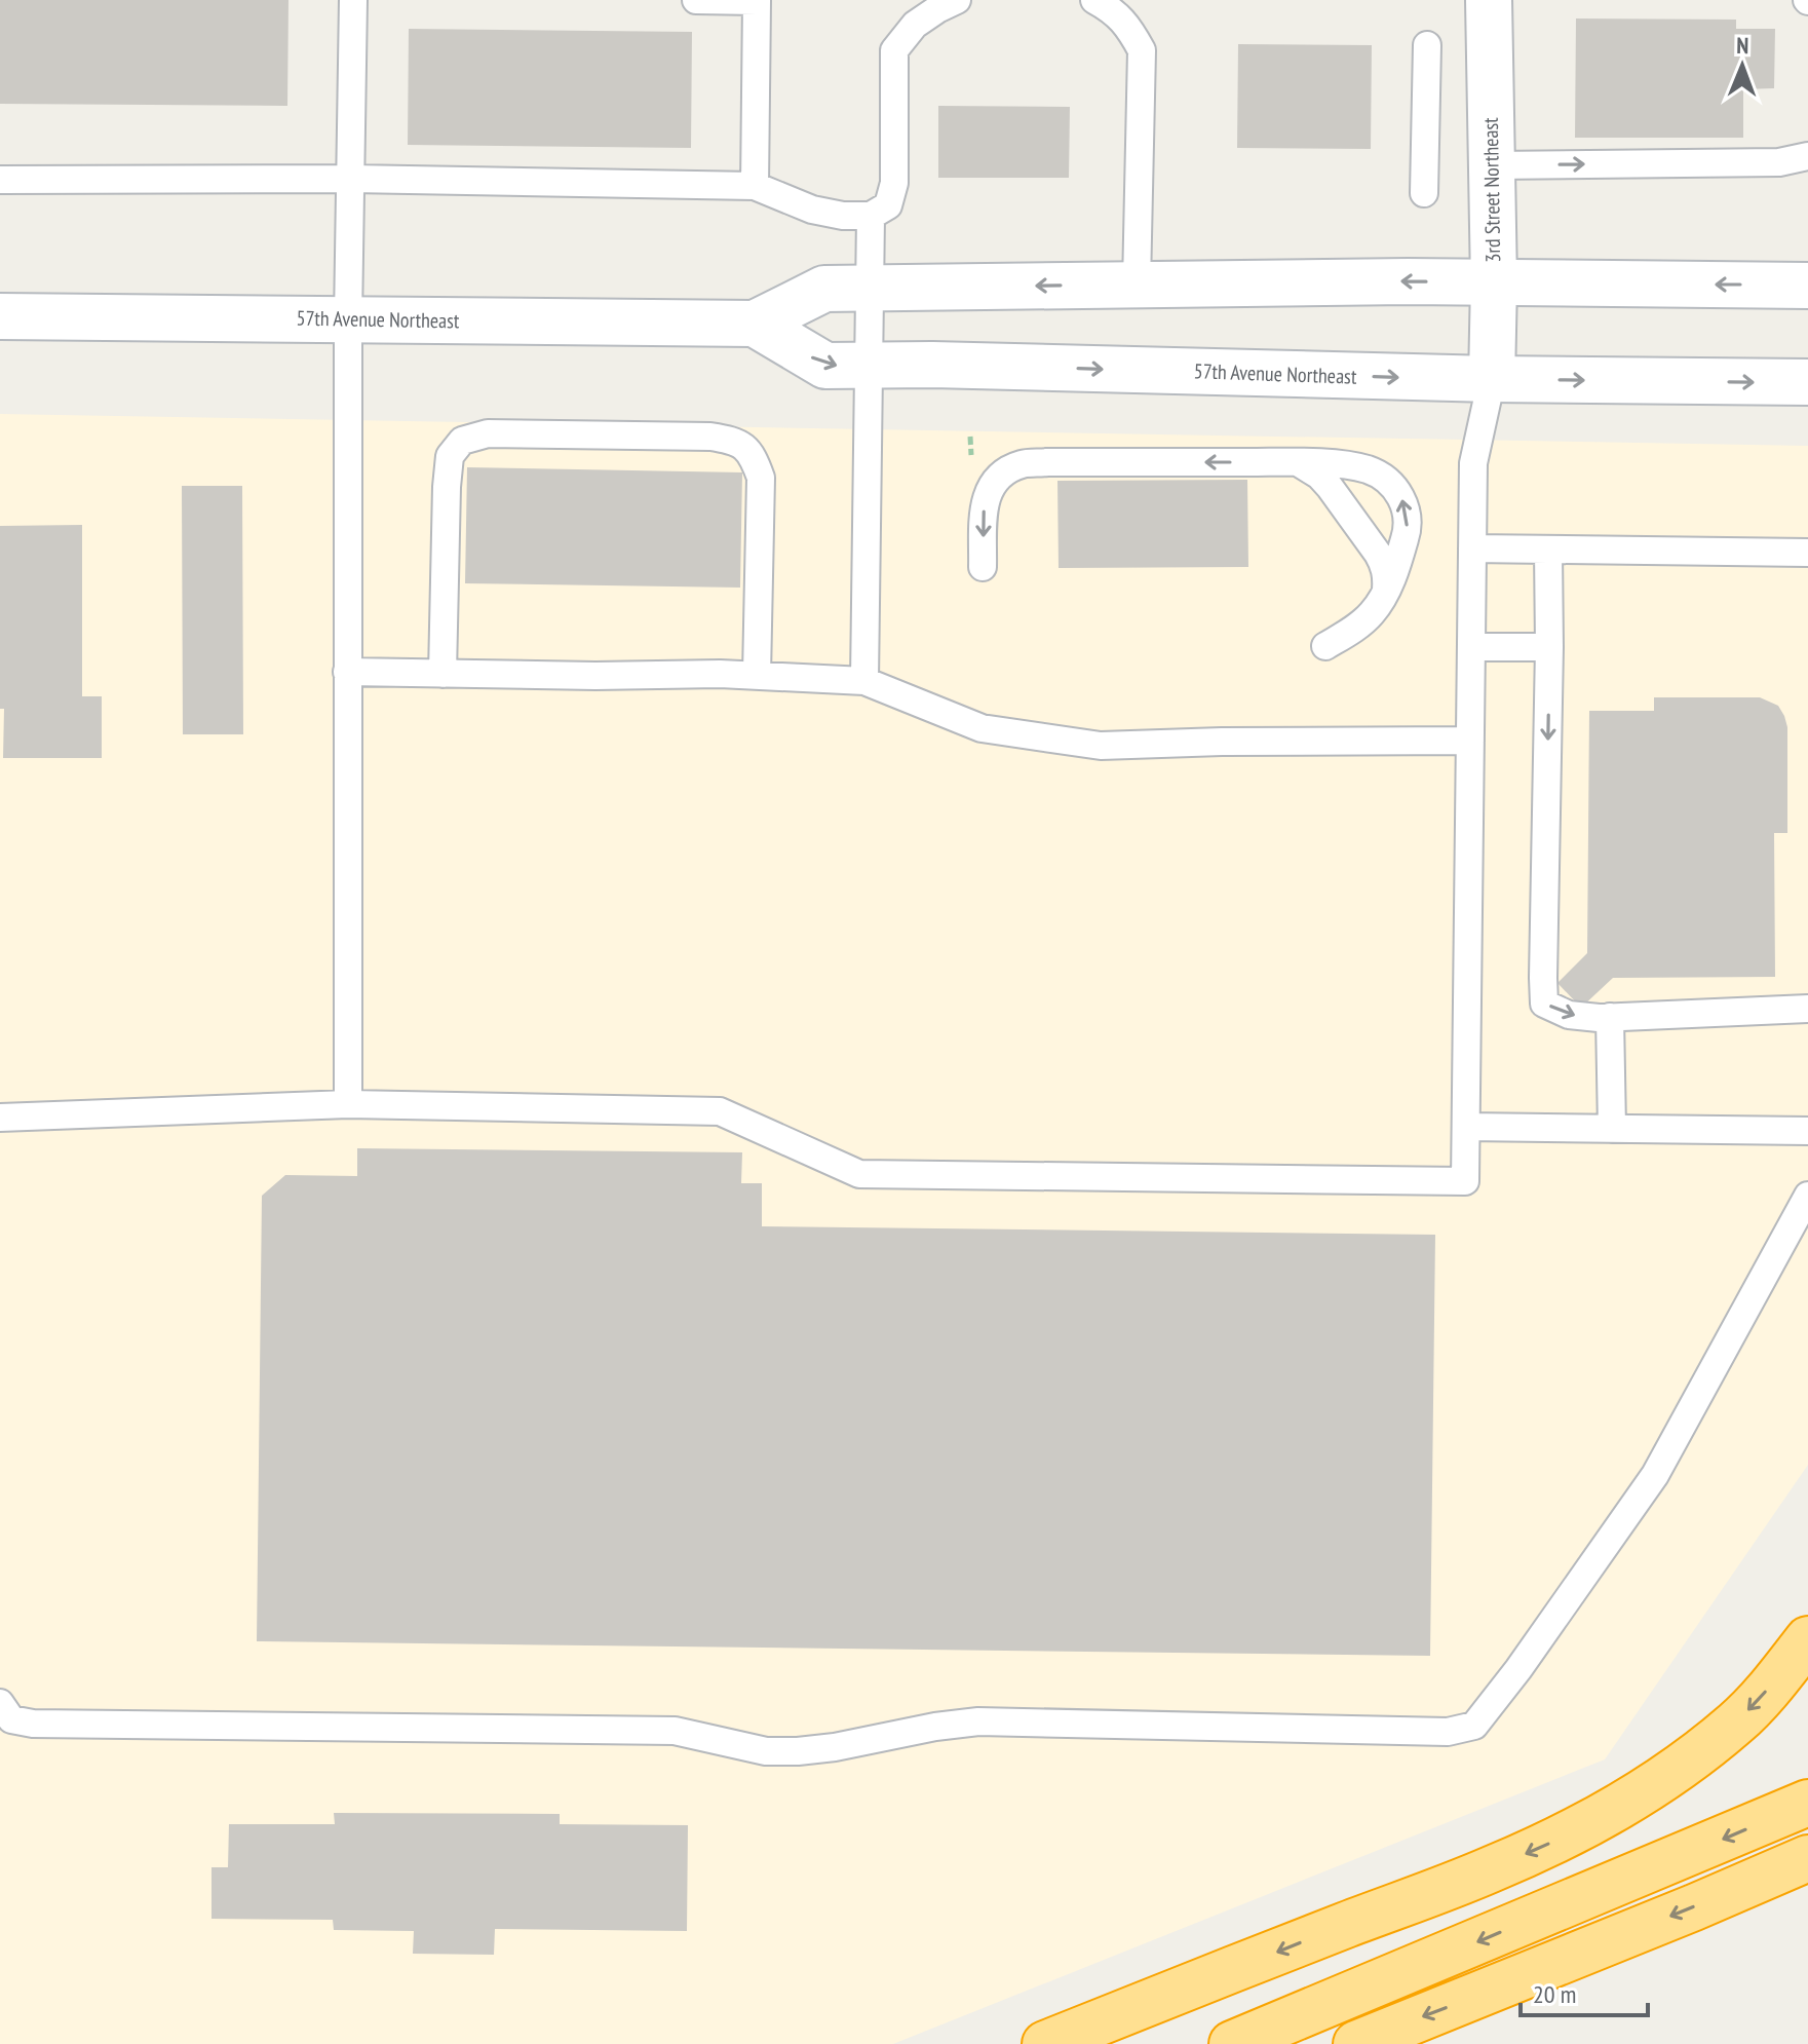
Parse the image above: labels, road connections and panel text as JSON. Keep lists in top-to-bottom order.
{
  "streets": {
    "street": ["3rd Street Northeast", "57th Avenue Northeast"]
  },
  "crossings": [
    ["3rd Street Northeast", "57th Avenue Northeast"]
  ],
  "scale_bar": "20 m",
  "north": "top"
}
